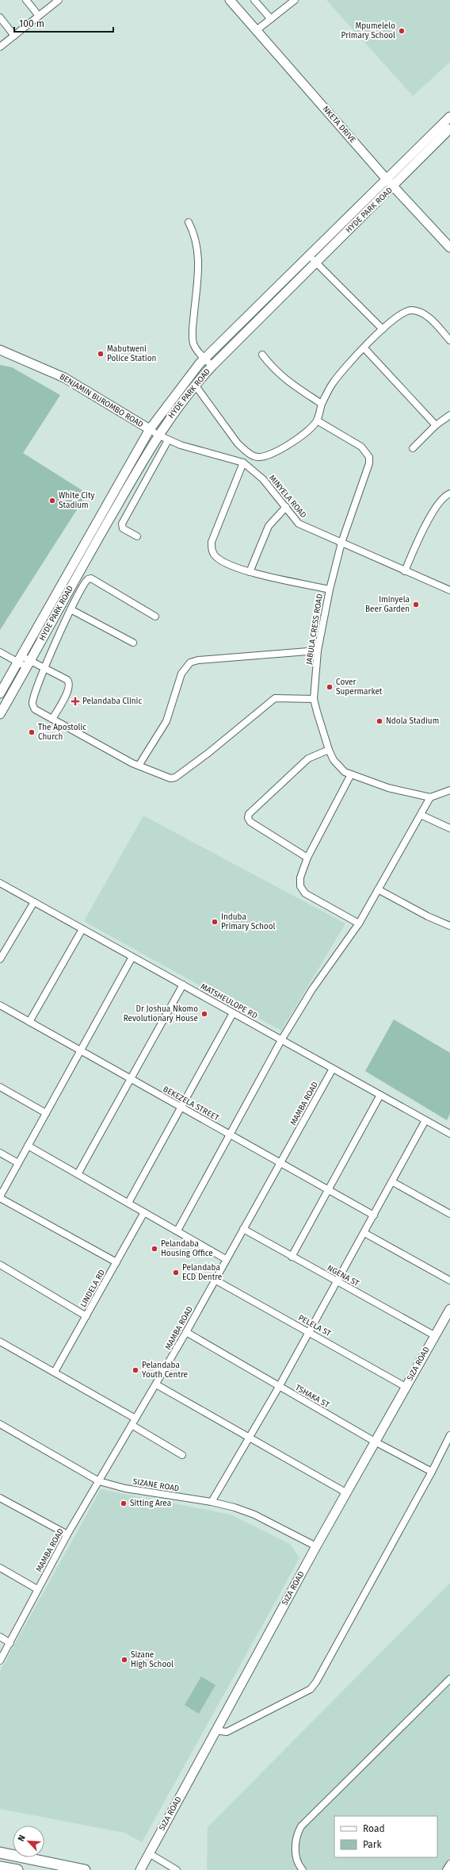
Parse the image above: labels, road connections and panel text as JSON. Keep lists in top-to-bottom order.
{
  "streets": {
    "street": [
      "NKETA DRIVE",
      "HYDE PARK ROAD",
      "BENJAMIN BUROMBO ROAD",
      "MINYELA ROAD",
      "JABULA CRESS ROAD",
      "MATSHEULOPE RD",
      "BEKEZELA STREET",
      "MAMBA ROAD",
      "NGENA ST",
      "LINDELA RD",
      "PELELA ST",
      "SIZA ROAD",
      "TSHAKA ST",
      "SIZANE ROAD"
    ]
  },
  "crossings": [
    ["NKETA DRIVE", "HYDE PARK ROAD"],
    ["HYDE PARK ROAD", "BENJAMIN BUROMBO ROAD"],
    ["HYDE PARK ROAD", "MINYELA ROAD"],
    ["BENJAMIN BUROMBO ROAD", "MINYELA ROAD"],
    ["MINYELA ROAD", "JABULA CRESS ROAD"],
    ["MATSHEULOPE RD", "MAMBA ROAD"],
    ["BEKEZELA STREET", "MAMBA ROAD"],
    ["MAMBA ROAD", "NGENA ST"],
    ["MAMBA ROAD", "PELELA ST"],
    ["MAMBA ROAD", "TSHAKA ST"],
    ["MAMBA ROAD", "SIZANE ROAD"],
    ["NGENA ST", "SIZA ROAD"],
    ["PELELA ST", "SIZA ROAD"],
    ["SIZA ROAD", "TSHAKA ST"],
    ["SIZA ROAD", "SIZANE ROAD"]
  ],
  "places": {
    "other": [
      "Mpumelelo Primary School",
      "Mabutweni Police Station",
      "White City Stadium",
      "Iminyela Beer Garden",
      "Cover Supermarket",
      "Ndola Stadium",
      "The Apostolic Church",
      "Induba Primary School",
      "Dr Joshua Nkomo Revolutionary House",
      "Pelandaba Housing Office",
      "Pelandaba ECD Dentre",
      "Pelandaba Youth Centre",
      "Sitting Area",
      "Sizane High School"
    ],
    "health": ["Pelandaba Clinic"]
  },
  "legend": ["Road", "Park"],
  "scale_bar": "100 m",
  "north": "top left"
}
